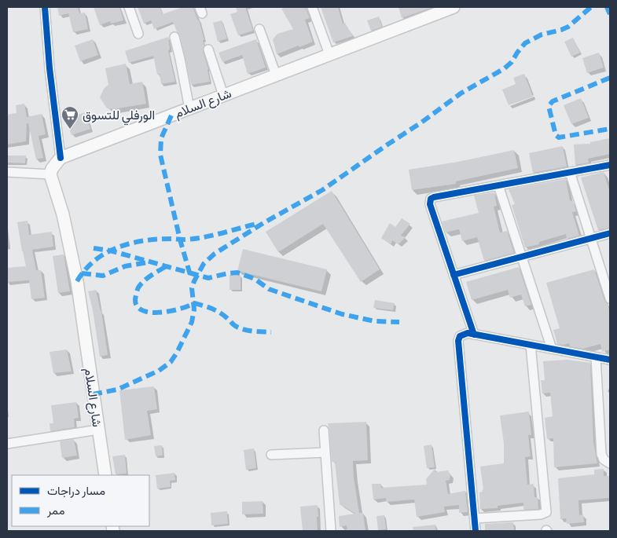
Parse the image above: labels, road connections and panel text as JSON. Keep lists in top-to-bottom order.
{
  "streets": {
    "main road": ["شارع السلام"]
  },
  "places": {
    "supermarket": ["الورفلي للتسوق"]
  },
  "legend": ["مسار دراجات", "ممر"]
}
